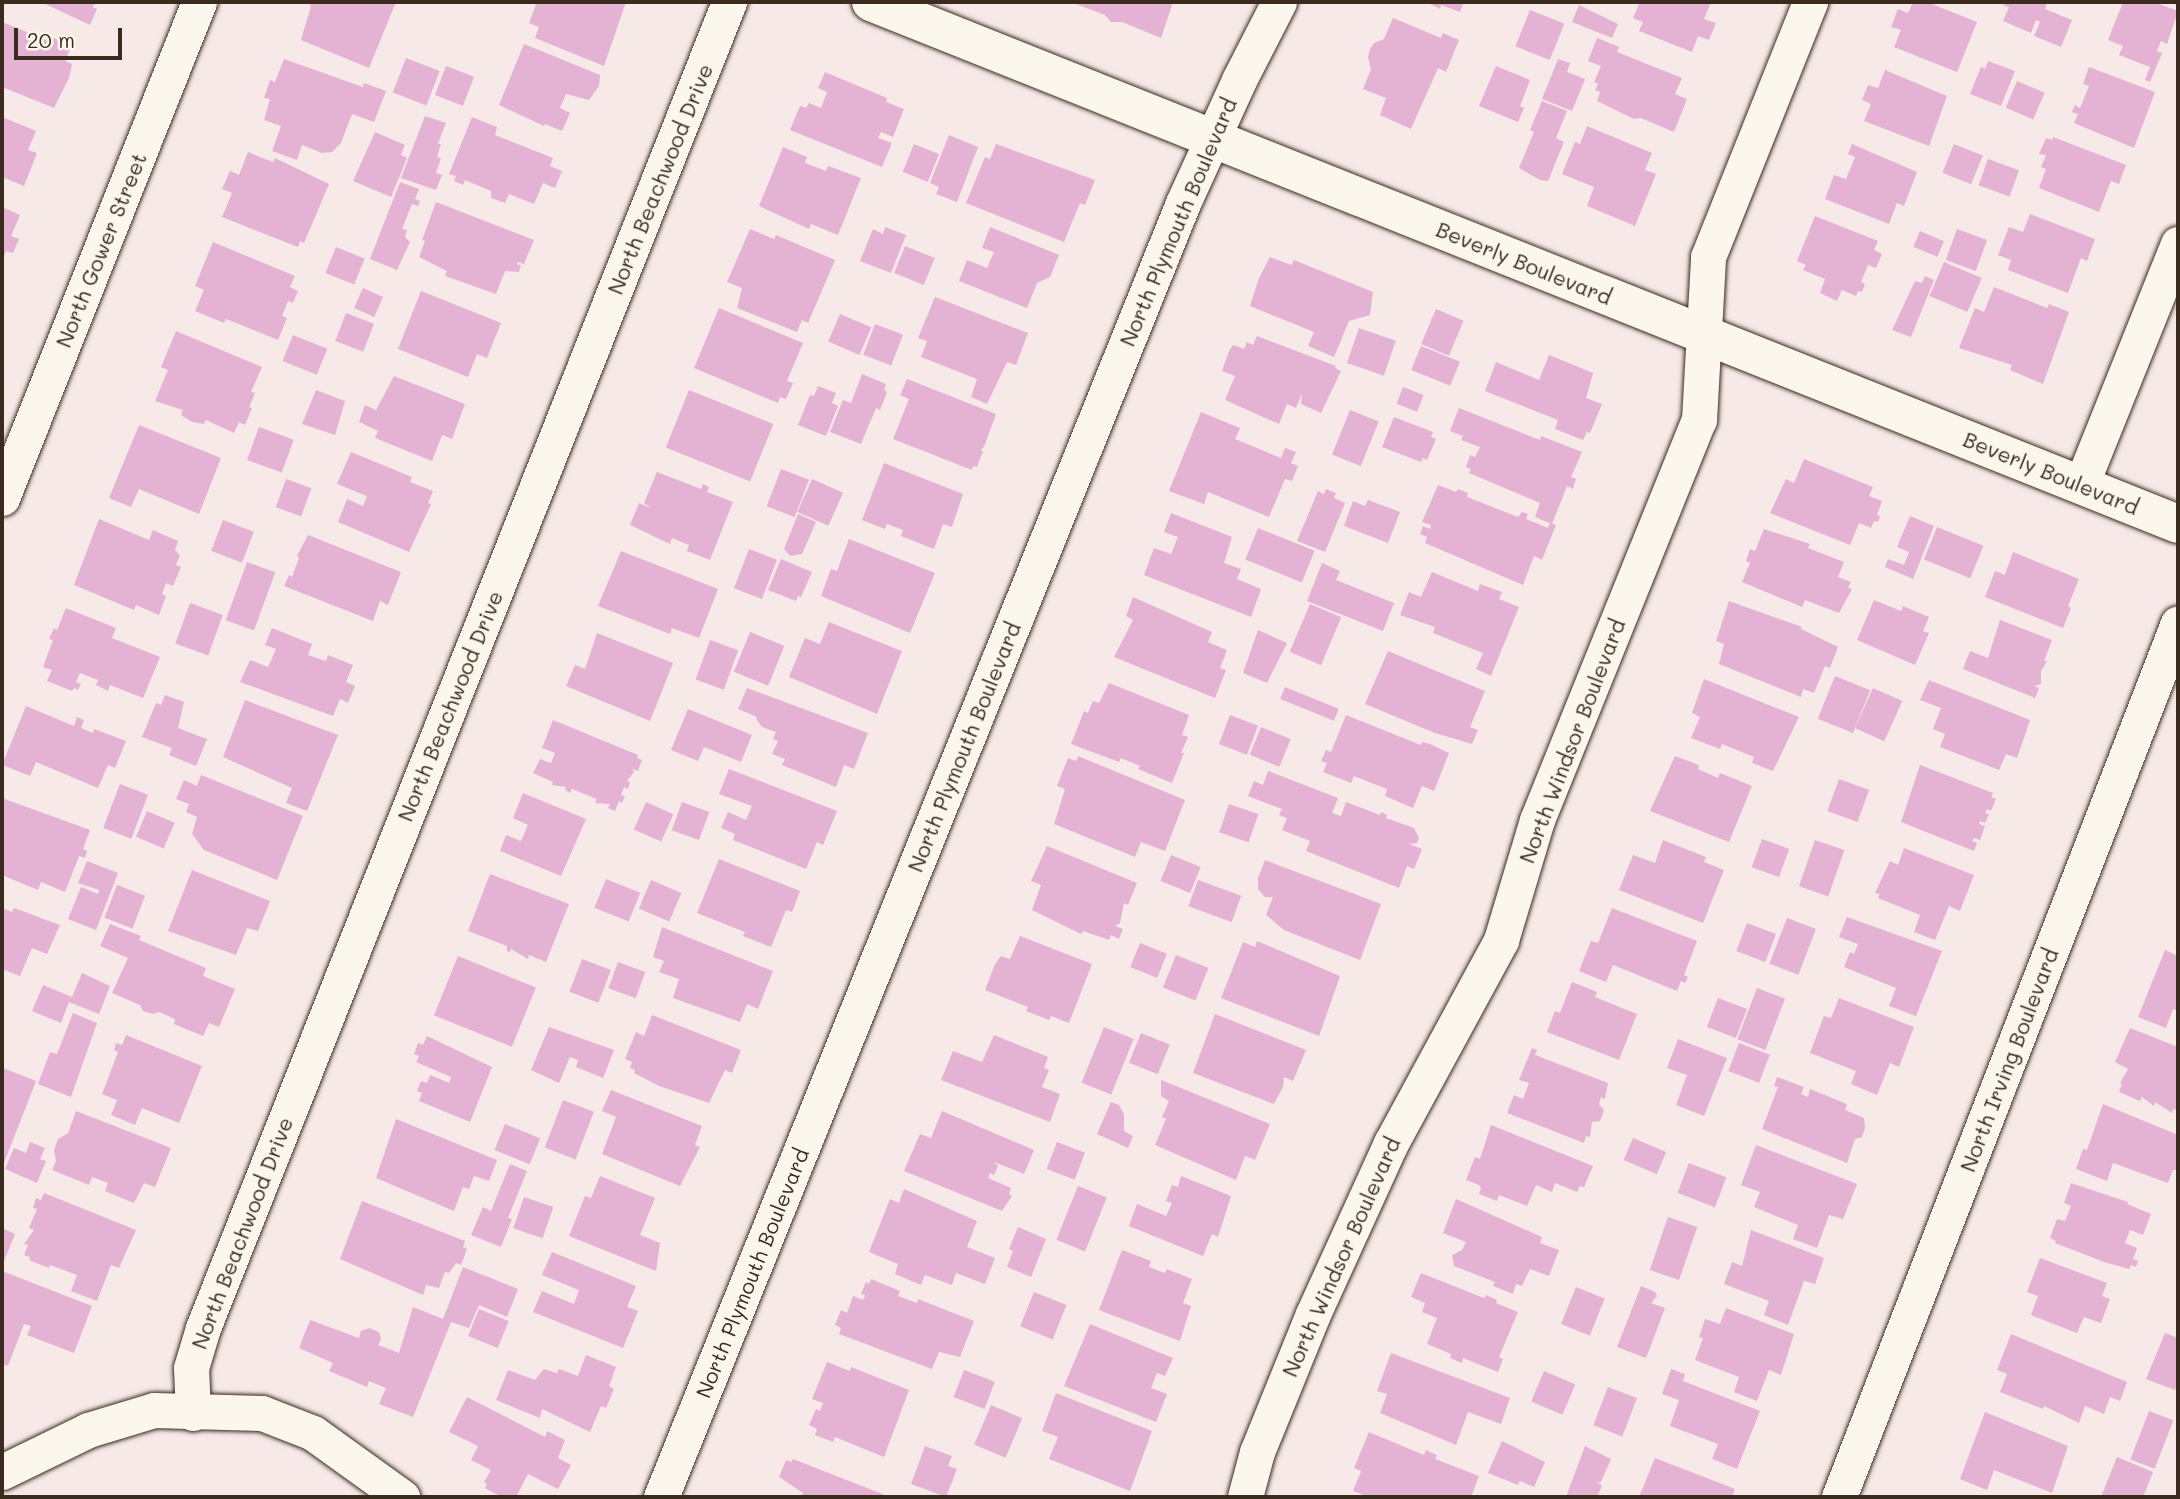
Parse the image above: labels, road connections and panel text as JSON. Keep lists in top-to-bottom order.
{
  "streets": {
    "main road": ["Beverly Boulevard"],
    "street": [
      "North Beachwood Drive",
      "North Plymouth Boulevard",
      "North Gower Street",
      "North Windsor Boulevard",
      "North Irving Boulevard"
    ]
  },
  "crossings": [
    ["North Plymouth Boulevard", "Beverly Boulevard"],
    ["Beverly Boulevard", "North Windsor Boulevard"]
  ],
  "scale_bar": "20 m"
}
